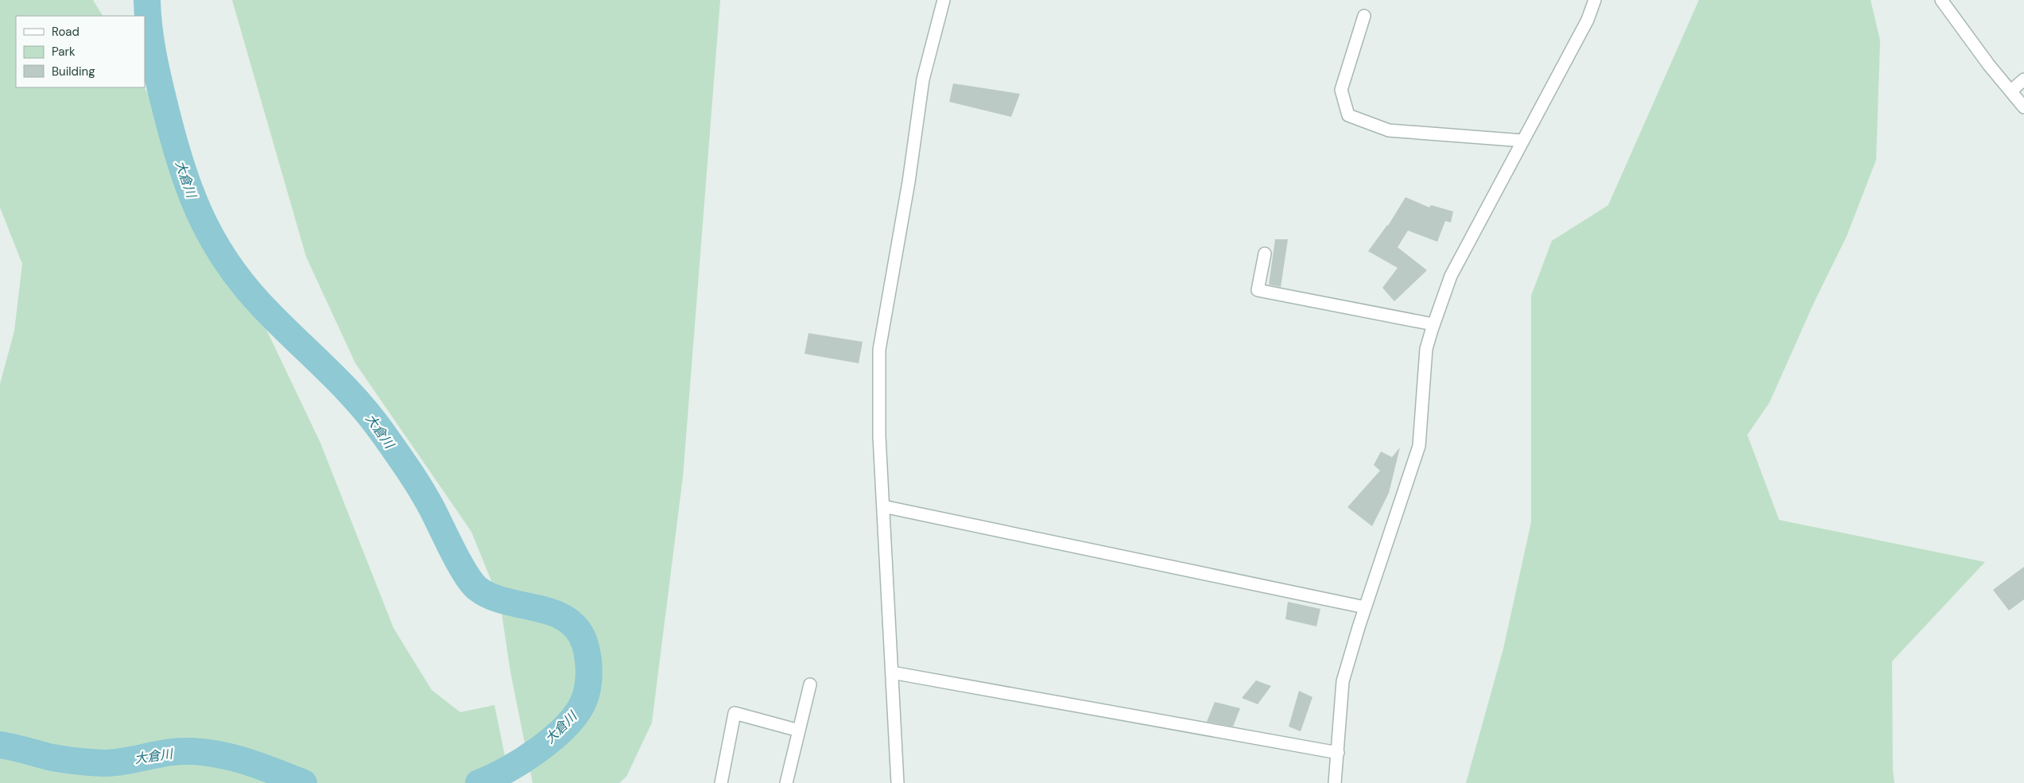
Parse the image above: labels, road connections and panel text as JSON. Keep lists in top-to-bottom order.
{
  "water": ["大倉川"],
  "legend": ["Road", "Park", "Building"]
}
